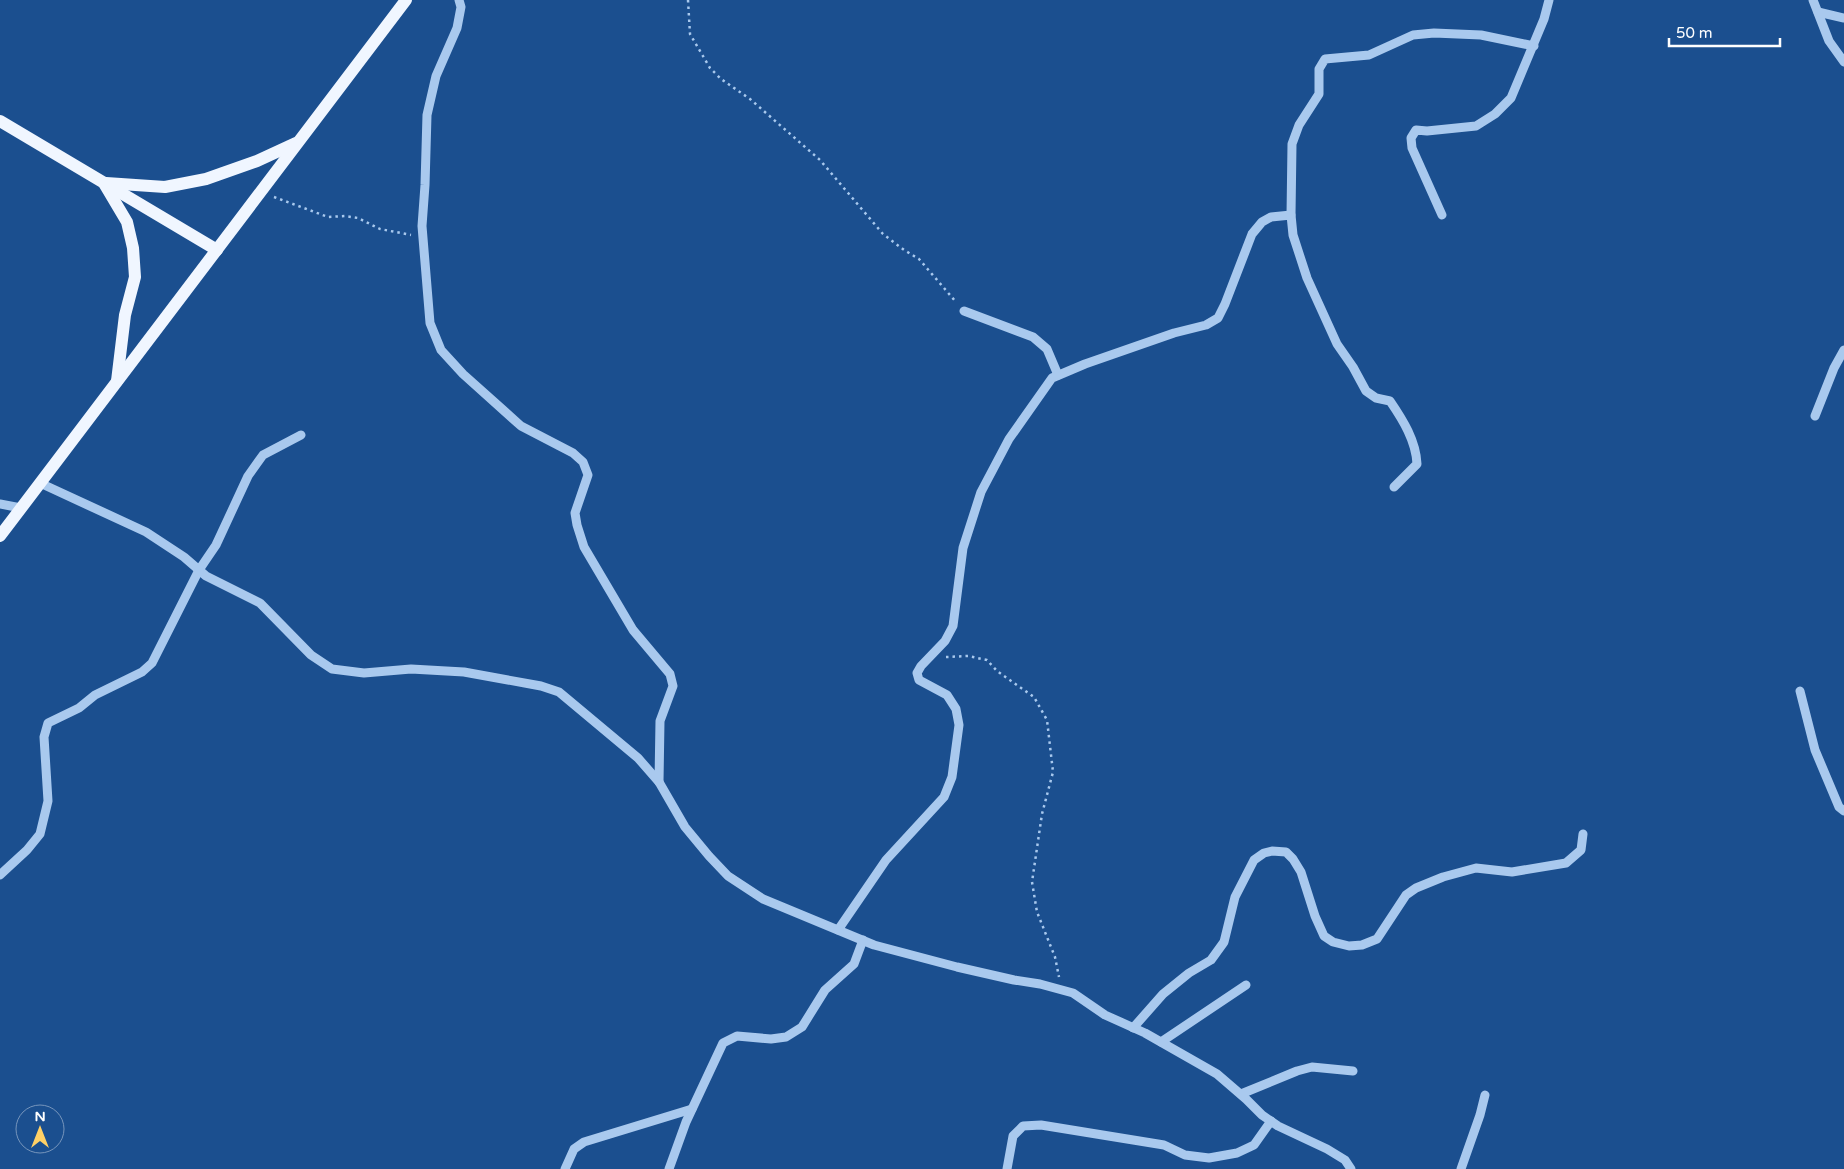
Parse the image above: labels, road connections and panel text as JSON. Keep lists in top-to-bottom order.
{
  "scale_bar": "50 m",
  "north": "top"
}
